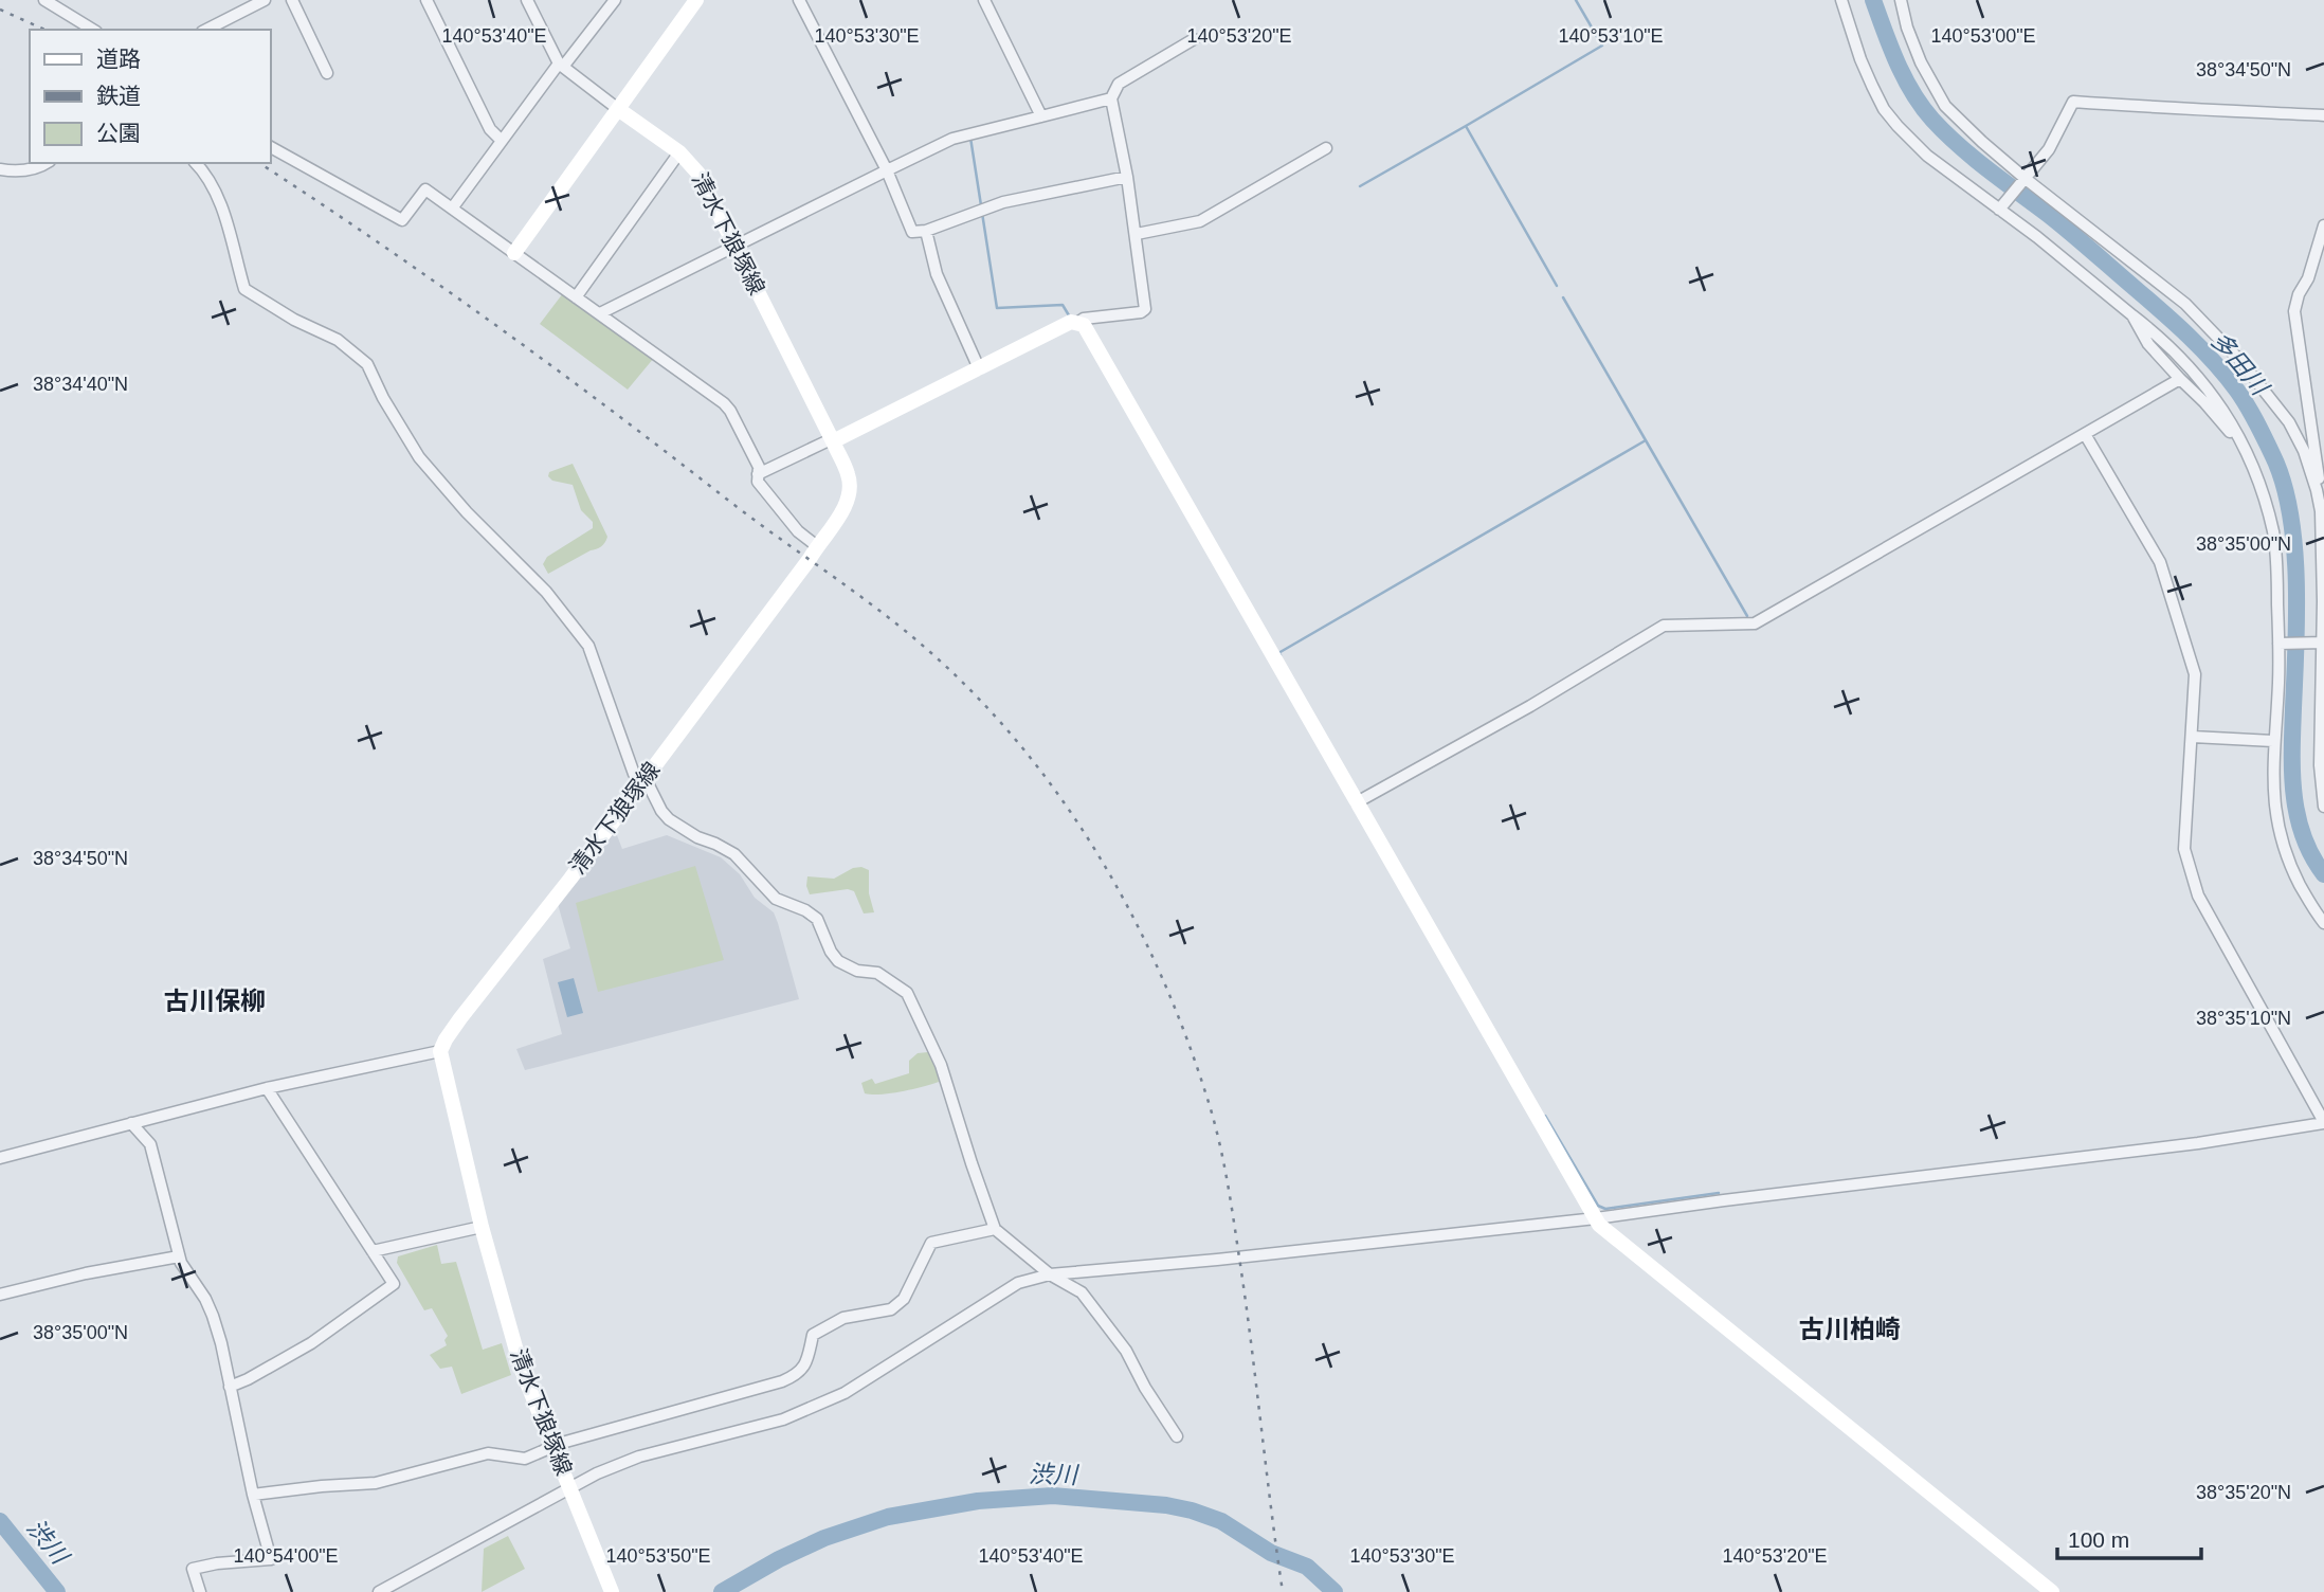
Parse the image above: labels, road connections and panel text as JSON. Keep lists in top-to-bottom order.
{
  "streets": {
    "main road": ["清水下狼塚線"]
  },
  "districts": ["古川保柳", "古川柏崎"],
  "water": ["多田川", "渋川"],
  "legend": ["道路", "鉄道", "公園"],
  "scale_bar": "100 m",
  "coordinates": [
    "140°53'40\"E",
    "140°53'30\"E",
    "140°53'20\"E",
    "140°53'10\"E",
    "140°53'00\"E",
    "38°34'50\"N",
    "38°34'40\"N",
    "38°35'00\"N",
    "38°35'10\"N",
    "38°35'20\"N",
    "140°54'00\"E",
    "140°53'50\"E"
  ]
}
